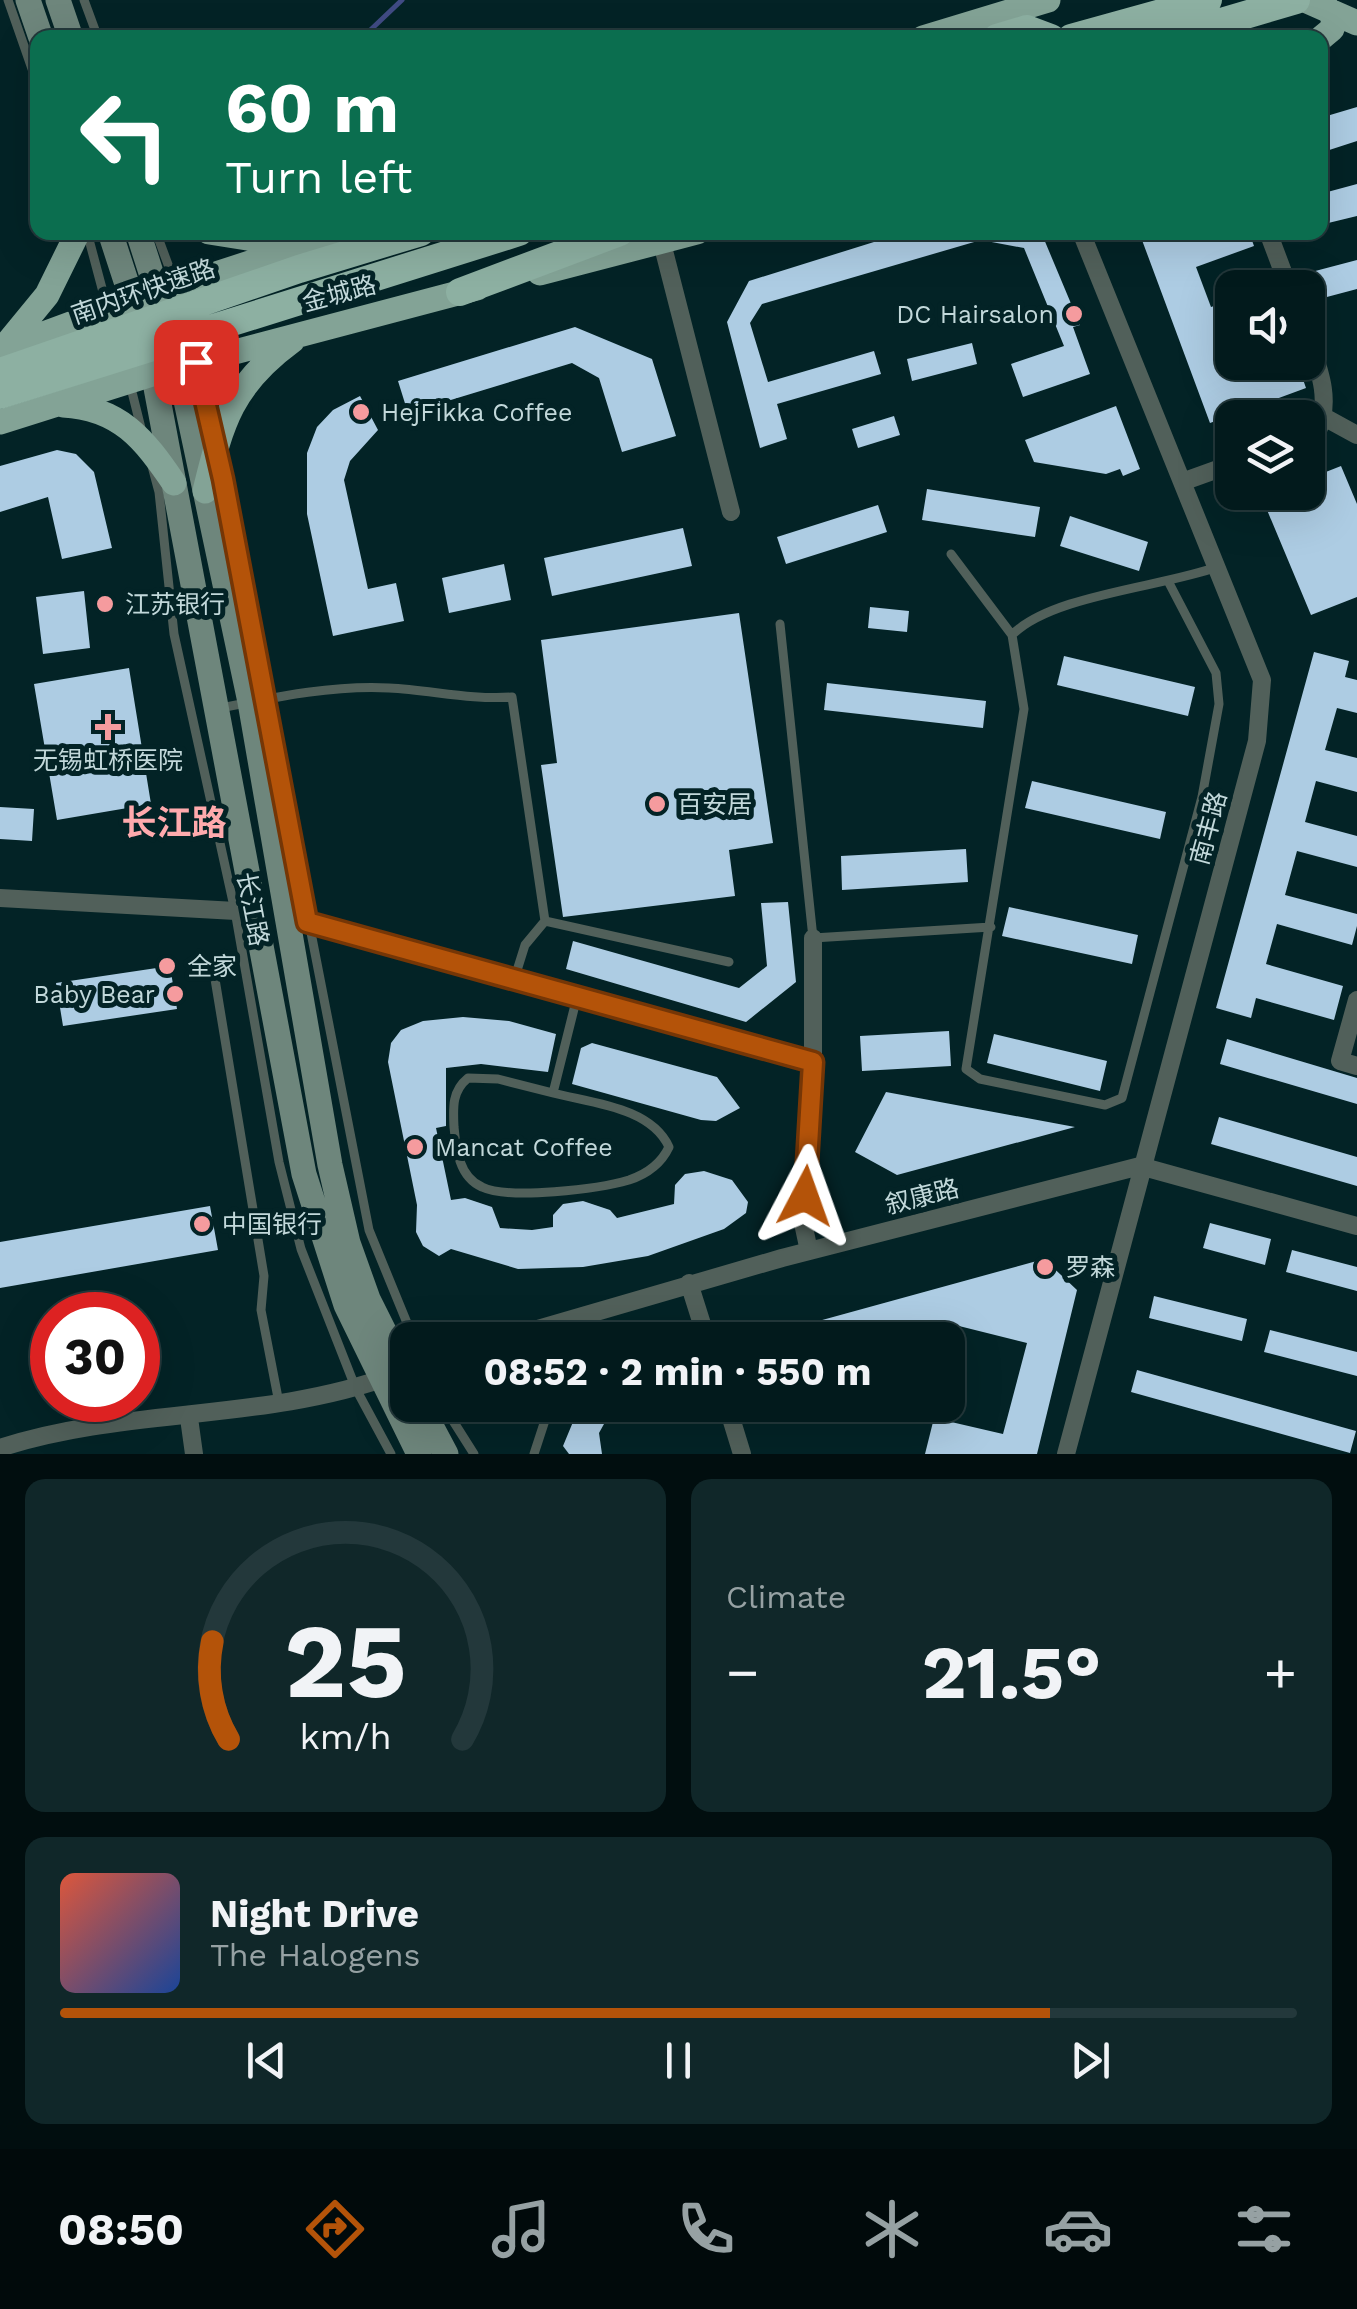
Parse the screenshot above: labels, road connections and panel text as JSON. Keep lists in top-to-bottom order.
{
  "streets": {
    "highway": ["南内环快速路"],
    "main road": ["金城路", "长江路"],
    "street": ["南丰路", "叙康路"]
  },
  "crossings": [
    ["金城路", "长江路"],
    ["南丰路", "叙康路"]
  ],
  "districts": ["长江路"],
  "places": {
    "other": [
      "DC Hairsalon",
      "HejFikka Coffee",
      "江苏银行",
      "百安居",
      "全家",
      "Baby Bear",
      "Mancat Coffee",
      "中国银行",
      "罗森"
    ],
    "health": ["无锡虹桥医院"]
  },
  "page": {
    "turn": ["60 m", "Turn left"],
    "limit": "30",
    "trip": "08:52 · 2 min · 550 m",
    "tile": "Climate",
    "heat": ["−", "21.5°", "+"],
    "song": ["Night Drive", "The Halogens"],
    "tabs": "08:50",
    "gauge": ["25", "km/h"]
  }
}
